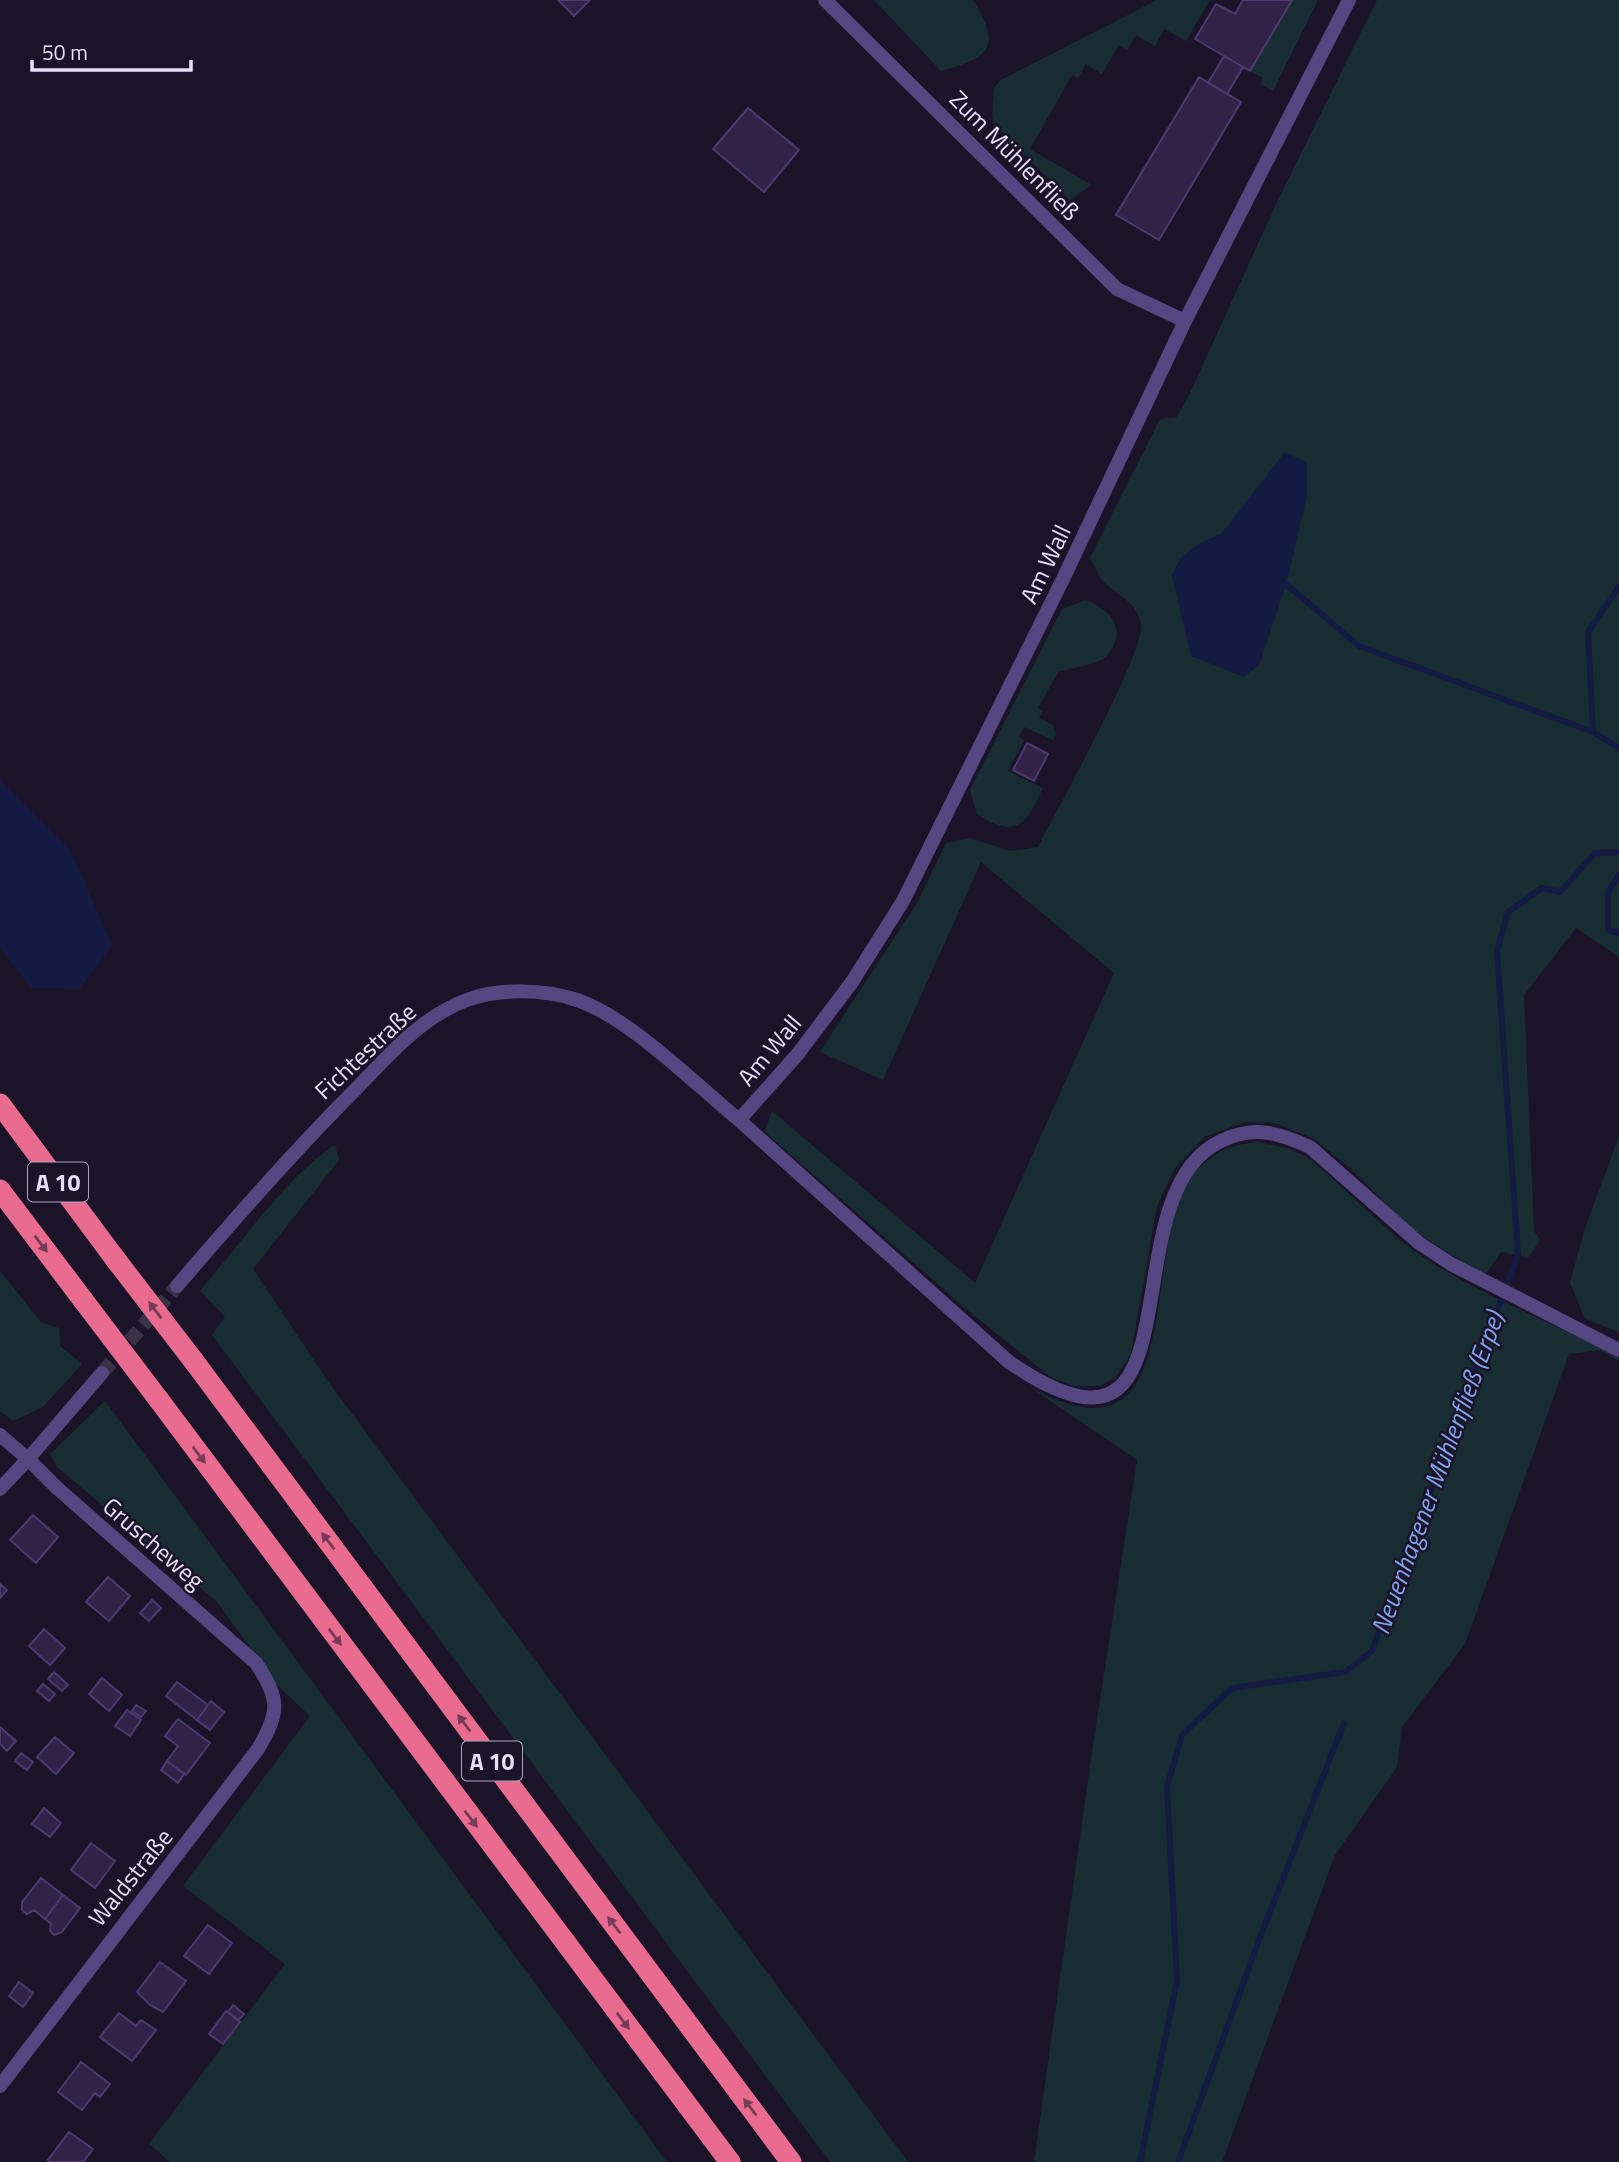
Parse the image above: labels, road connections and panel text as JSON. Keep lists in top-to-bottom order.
{
  "streets": {
    "highway": ["A 10"],
    "street": [
      "Zum Mühlenfließ",
      "Am Wall",
      "Fichtestraße",
      "Gruscheweg",
      "Waldstraße"
    ]
  },
  "crossings": [
    ["Zum Mühlenfließ", "Am Wall"],
    ["Am Wall", "Fichtestraße"],
    ["Gruscheweg", "Waldstraße"]
  ],
  "water": ["Neuenhagener Mühlenfließ (Erpe)"],
  "scale_bar": "50 m"
}
